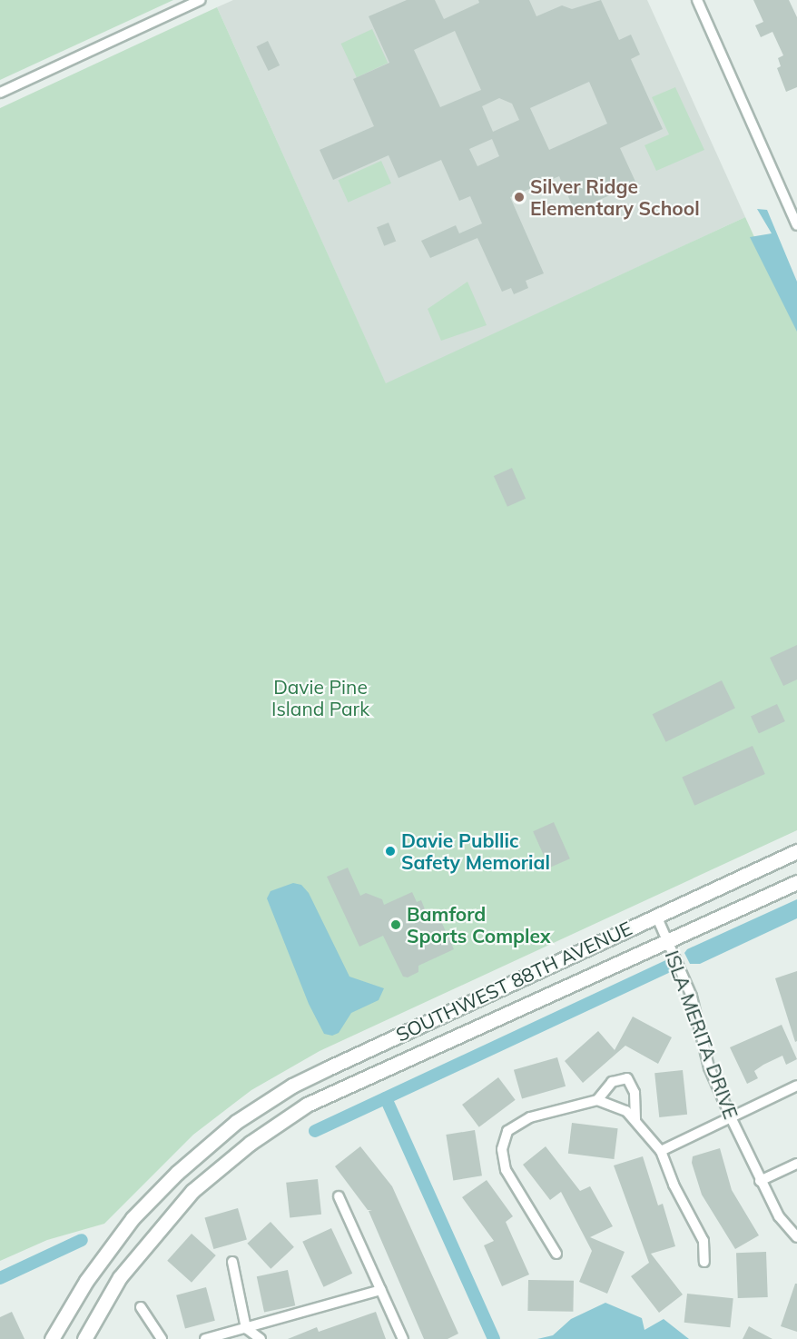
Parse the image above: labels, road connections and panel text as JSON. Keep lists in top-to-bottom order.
{
  "streets": {
    "main road": ["SOUTHWEST 88TH AVENUE"],
    "street": ["ISLA MERITA DRIVE"]
  },
  "crossings": [
    ["SOUTHWEST 88TH AVENUE", "ISLA MERITA DRIVE"]
  ],
  "parks": ["Davie Pine Island Park"],
  "places": ["Silver Ridge Elementary School", "Davie Publlic Safety Memorial", "Bamford Sports Complex"]
}
